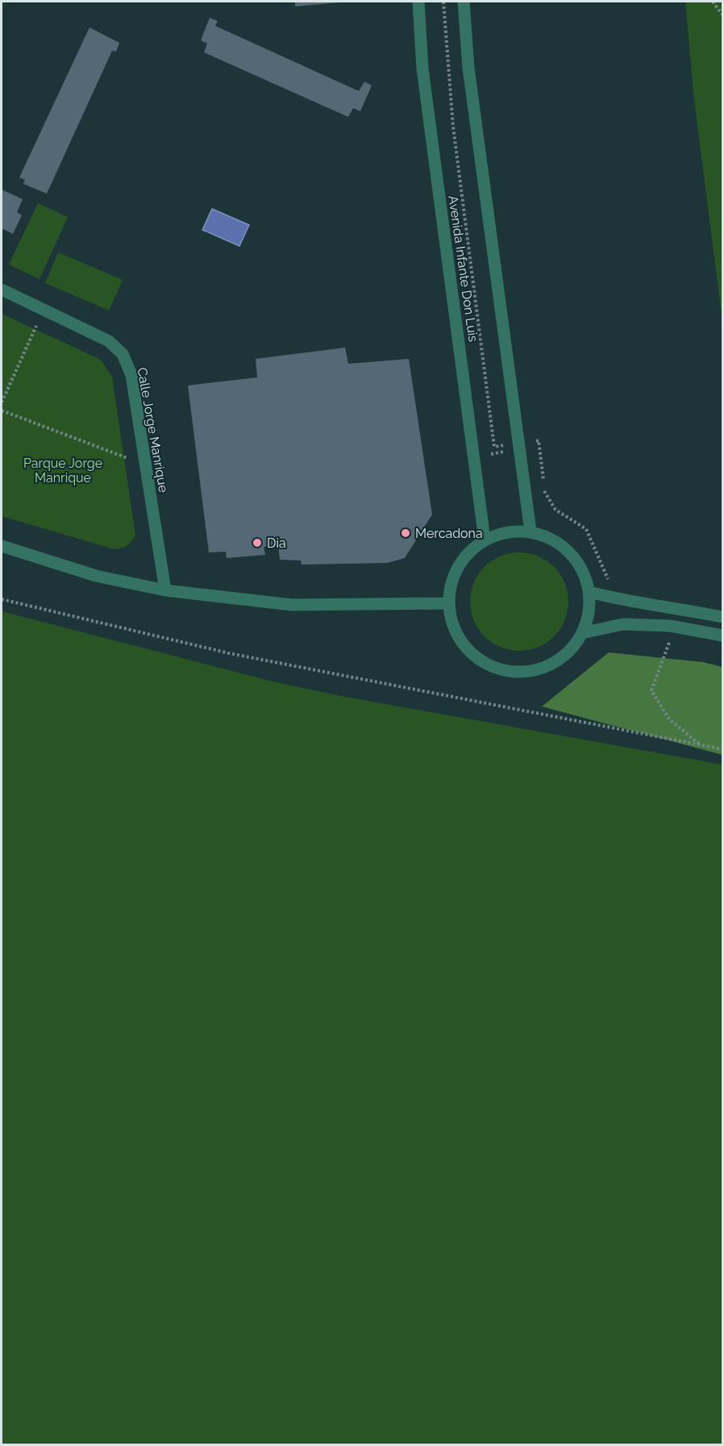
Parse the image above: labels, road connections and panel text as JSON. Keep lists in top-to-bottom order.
{
  "streets": {
    "street": ["Avenida Infante Don Luis", "Calle Jorge Manrique"]
  },
  "parks": ["Parque Jorge Manrique"],
  "places": ["Mercadona", "Dia"]
}
